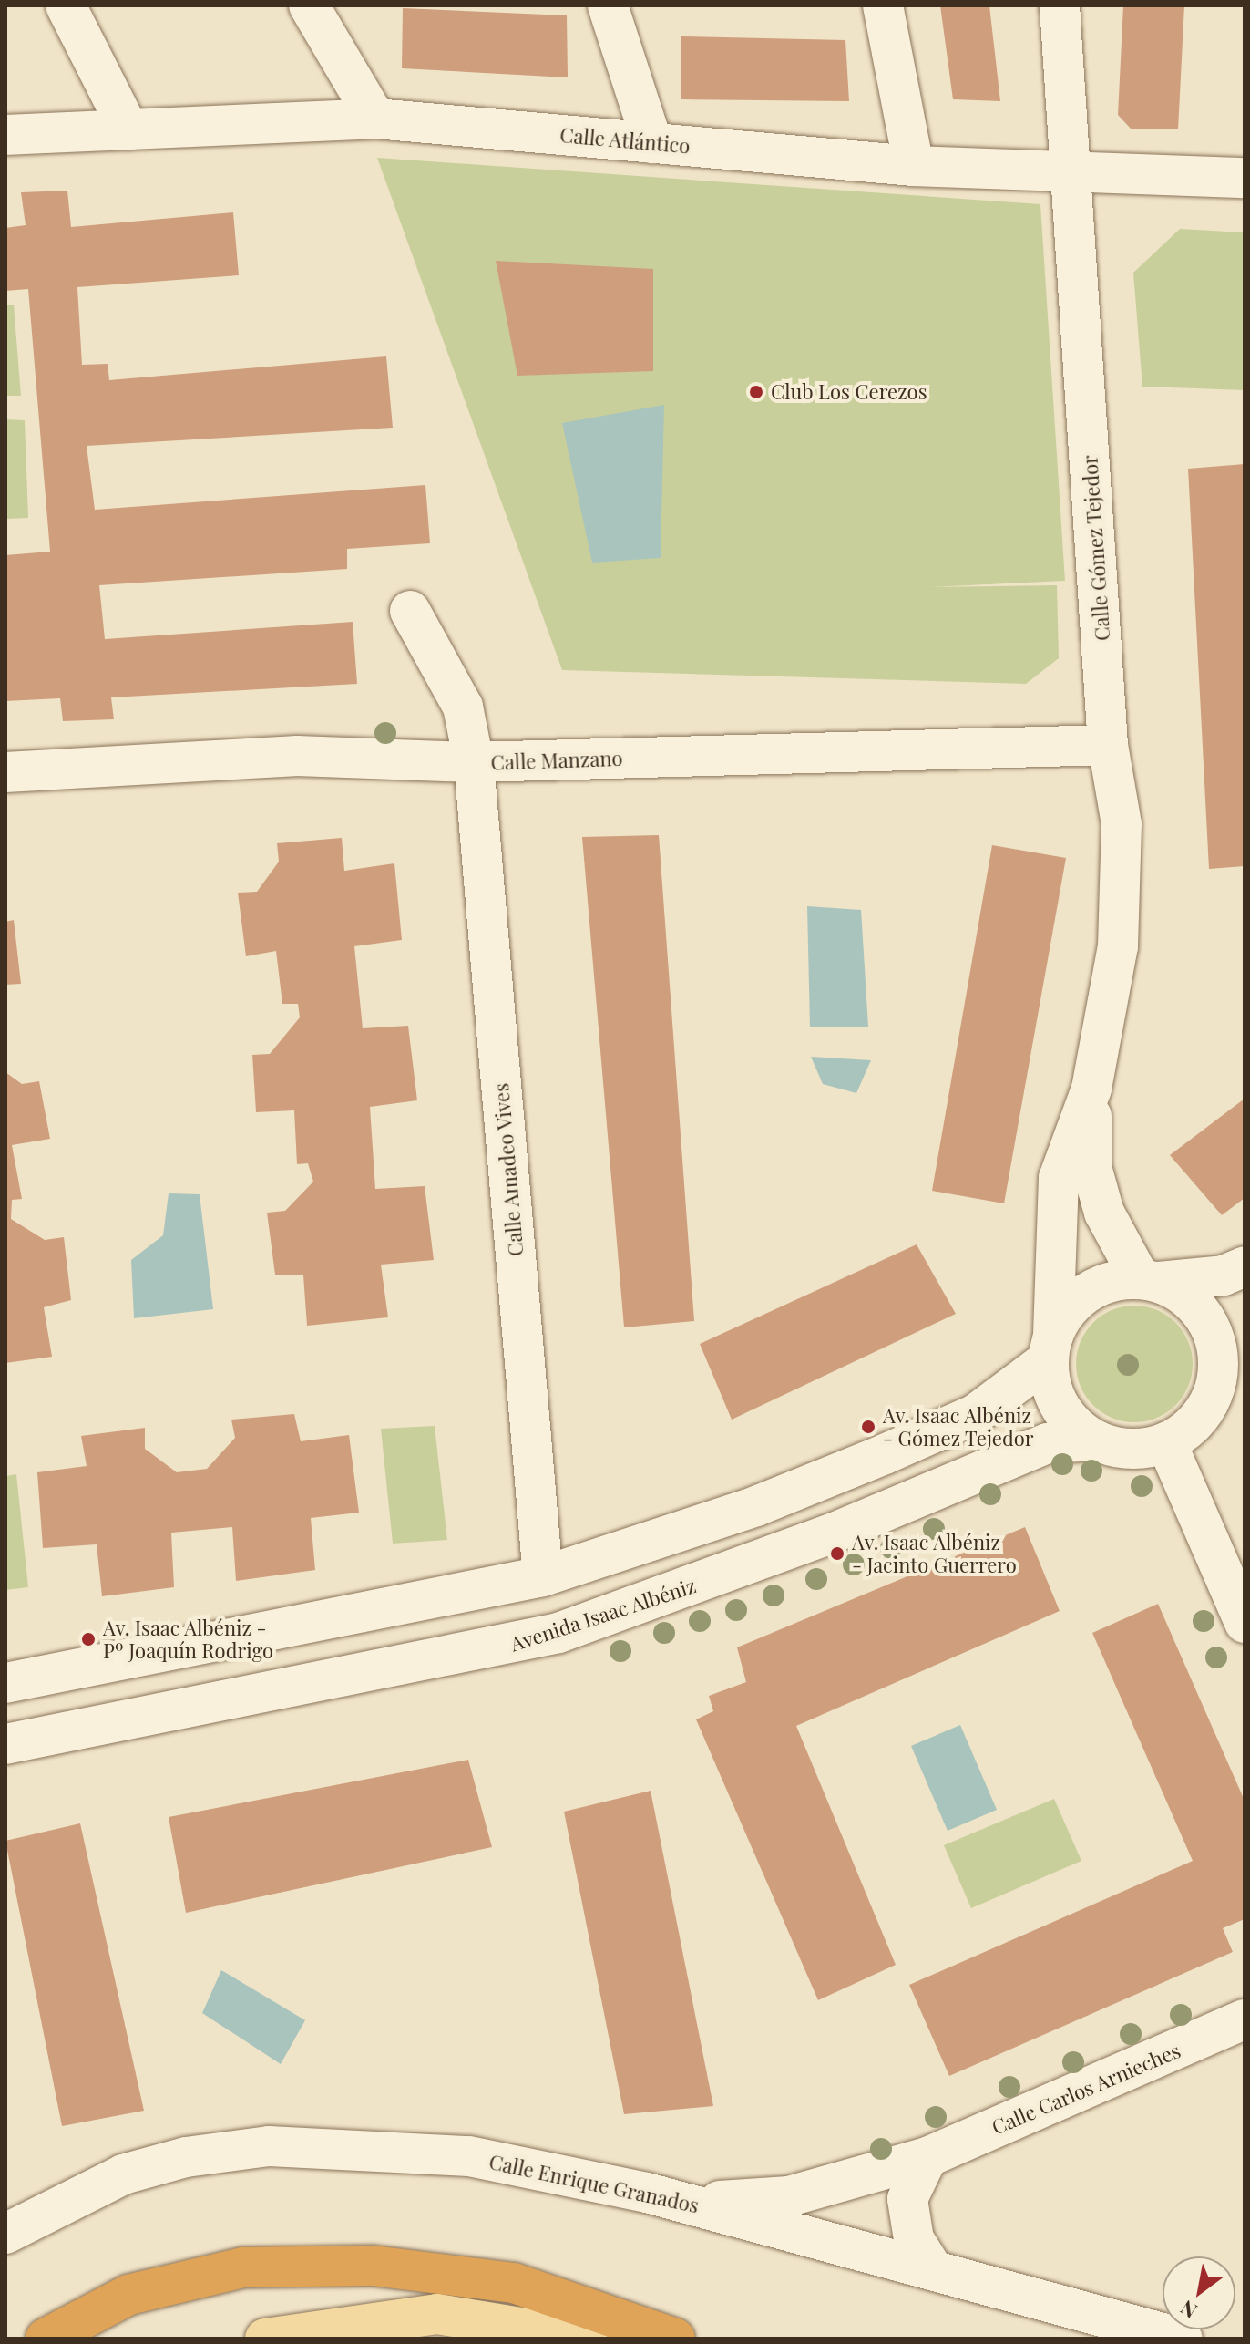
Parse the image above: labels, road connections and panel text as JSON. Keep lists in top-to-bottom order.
{
  "streets": {
    "street": [
      "Calle Atlántico",
      "Calle Gómez Tejedor",
      "Calle Manzano",
      "Calle Amadeo Vives",
      "Avenida Isaac Albéniz",
      "Calle Carlos Arnieches",
      "Calle Enrique Granados"
    ]
  },
  "crossings": [
    ["Calle Atlántico", "Calle Gómez Tejedor"],
    ["Calle Gómez Tejedor", "Calle Manzano"],
    ["Calle Gómez Tejedor", "Avenida Isaac Albéniz"],
    ["Calle Manzano", "Calle Amadeo Vives"],
    ["Calle Carlos Arnieches", "Calle Enrique Granados"]
  ],
  "places": [
    "Club Los Cerezos",
    "Av. Isaac Albéniz - Gómez Tejedor",
    "Av. Isaac Albéniz - Jacinto Guerrero",
    "Av. Isaac Albéniz - Pº Joaquín Rodrigo"
  ],
  "north": "bottom left"
}
